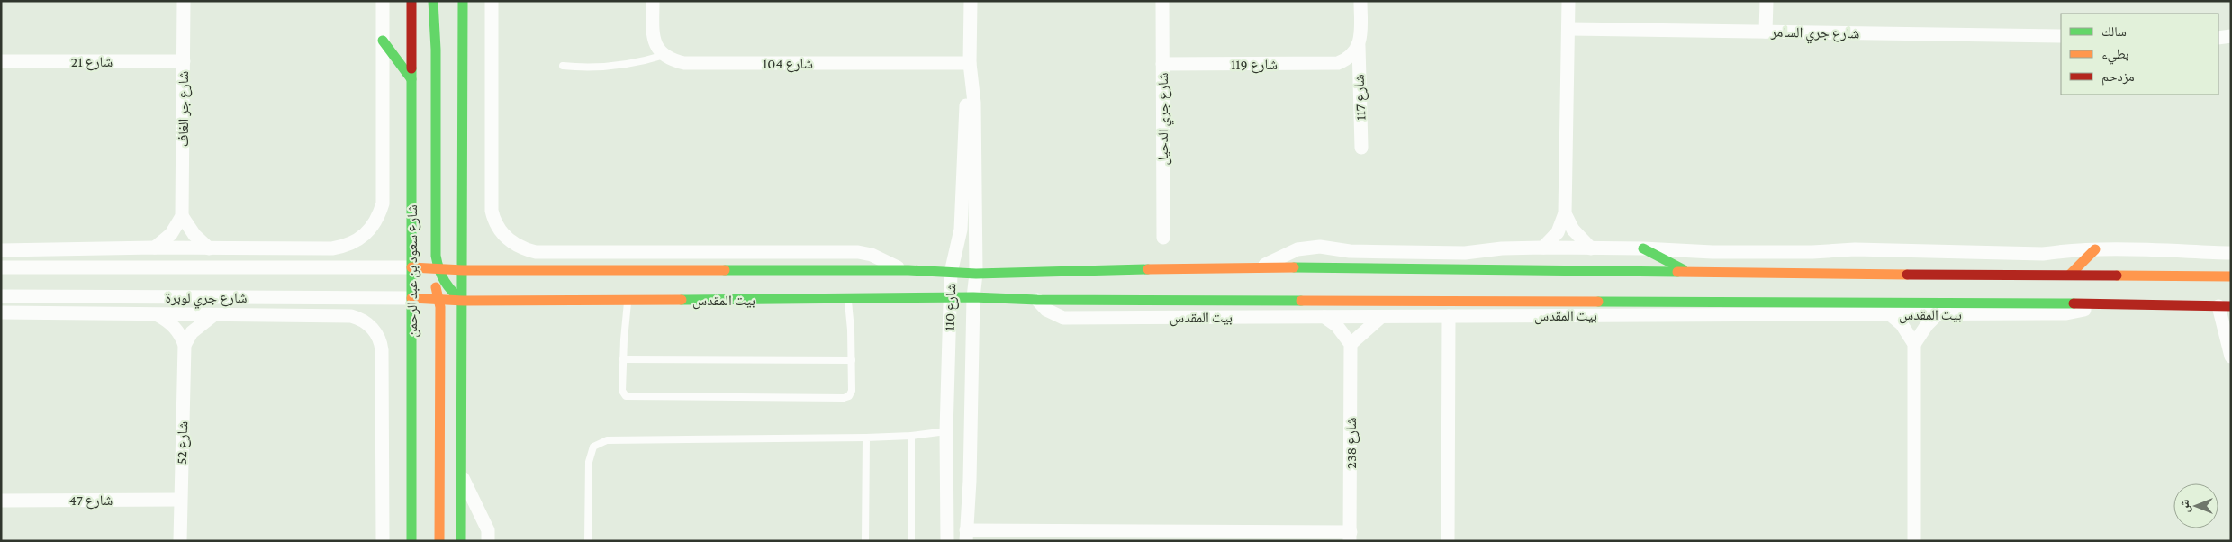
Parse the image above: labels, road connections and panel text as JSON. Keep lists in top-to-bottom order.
{
  "streets": {
    "street": [
      "شارع جري السامر",
      "شارع 21",
      "شارع 104",
      "شارع 119",
      "شارع 117",
      "شارع جر الغاف",
      "شارع جري الدحيل",
      "شارع سعود بن عبد الرحمن",
      "شارع جري لوبرة",
      "بيت المقدس",
      "شارع 110",
      "شارع 52",
      "شارع 238",
      "شارع 47"
    ]
  },
  "crossings": [
    ["شارع 21", "شارع جر الغاف"],
    ["شارع 104", "شارع 110"],
    ["شارع 119", "شارع 117"],
    ["شارع 119", "شارع جري الدحيل"],
    ["شارع سعود بن عبد الرحمن", "شارع جري لوبرة"],
    ["شارع سعود بن عبد الرحمن", "بيت المقدس"],
    ["شارع جري لوبرة", "بيت المقدس"],
    ["بيت المقدس", "شارع 110"],
    ["شارع 52", "شارع 47"]
  ],
  "legend": ["سالك", "بطيء", "مزدحم"],
  "north": "left"
}
